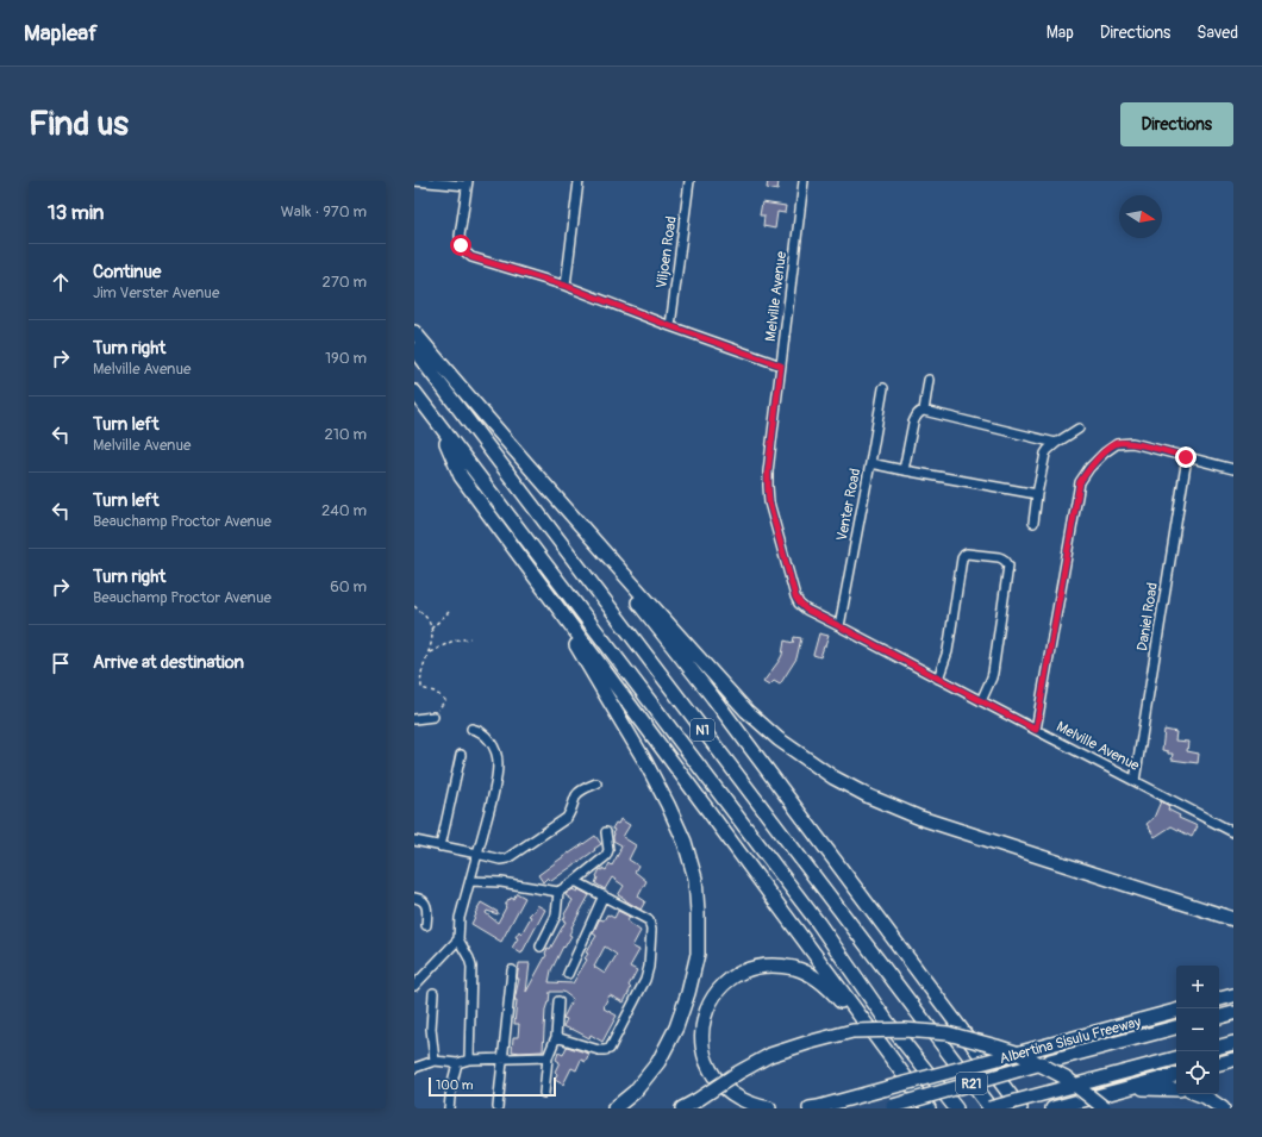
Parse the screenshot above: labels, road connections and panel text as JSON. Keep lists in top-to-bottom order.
{
  "streets": {
    "highway": ["N1", "Albertina Sisulu Freeway", "R21"],
    "street": [
      "Viljoen Road",
      "Melville Avenue",
      "Venter Road",
      "Daniel Road"
    ]
  },
  "crossings": [
    ["Melville Avenue", "Venter Road"],
    ["Melville Avenue", "Daniel Road"],
    ["N1", "R21"]
  ],
  "scale_bar": "100 m",
  "north": "right",
  "page": {
    "header": "Mapleaf",
    "nav": ["Map", "Directions", "Saved"],
    "buttons": "Directions",
    "title": "Find us",
    "heading": ["13 min", "Walk · 970 m"],
    "list": [
      ["Continue", "Jim Verster Avenue", "270 m"],
      ["Turn right", "Melville Avenue", "190 m"],
      ["Turn left", "Melville Avenue", "210 m"],
      ["Turn left", "Beauchamp Proctor Avenue", "240 m"],
      ["Turn right", "Beauchamp Proctor Avenue", "60 m"],
      "Arrive at destination"
    ],
    "map_buttons": ["+", "−"],
    "scale": "100 m"
  }
}
